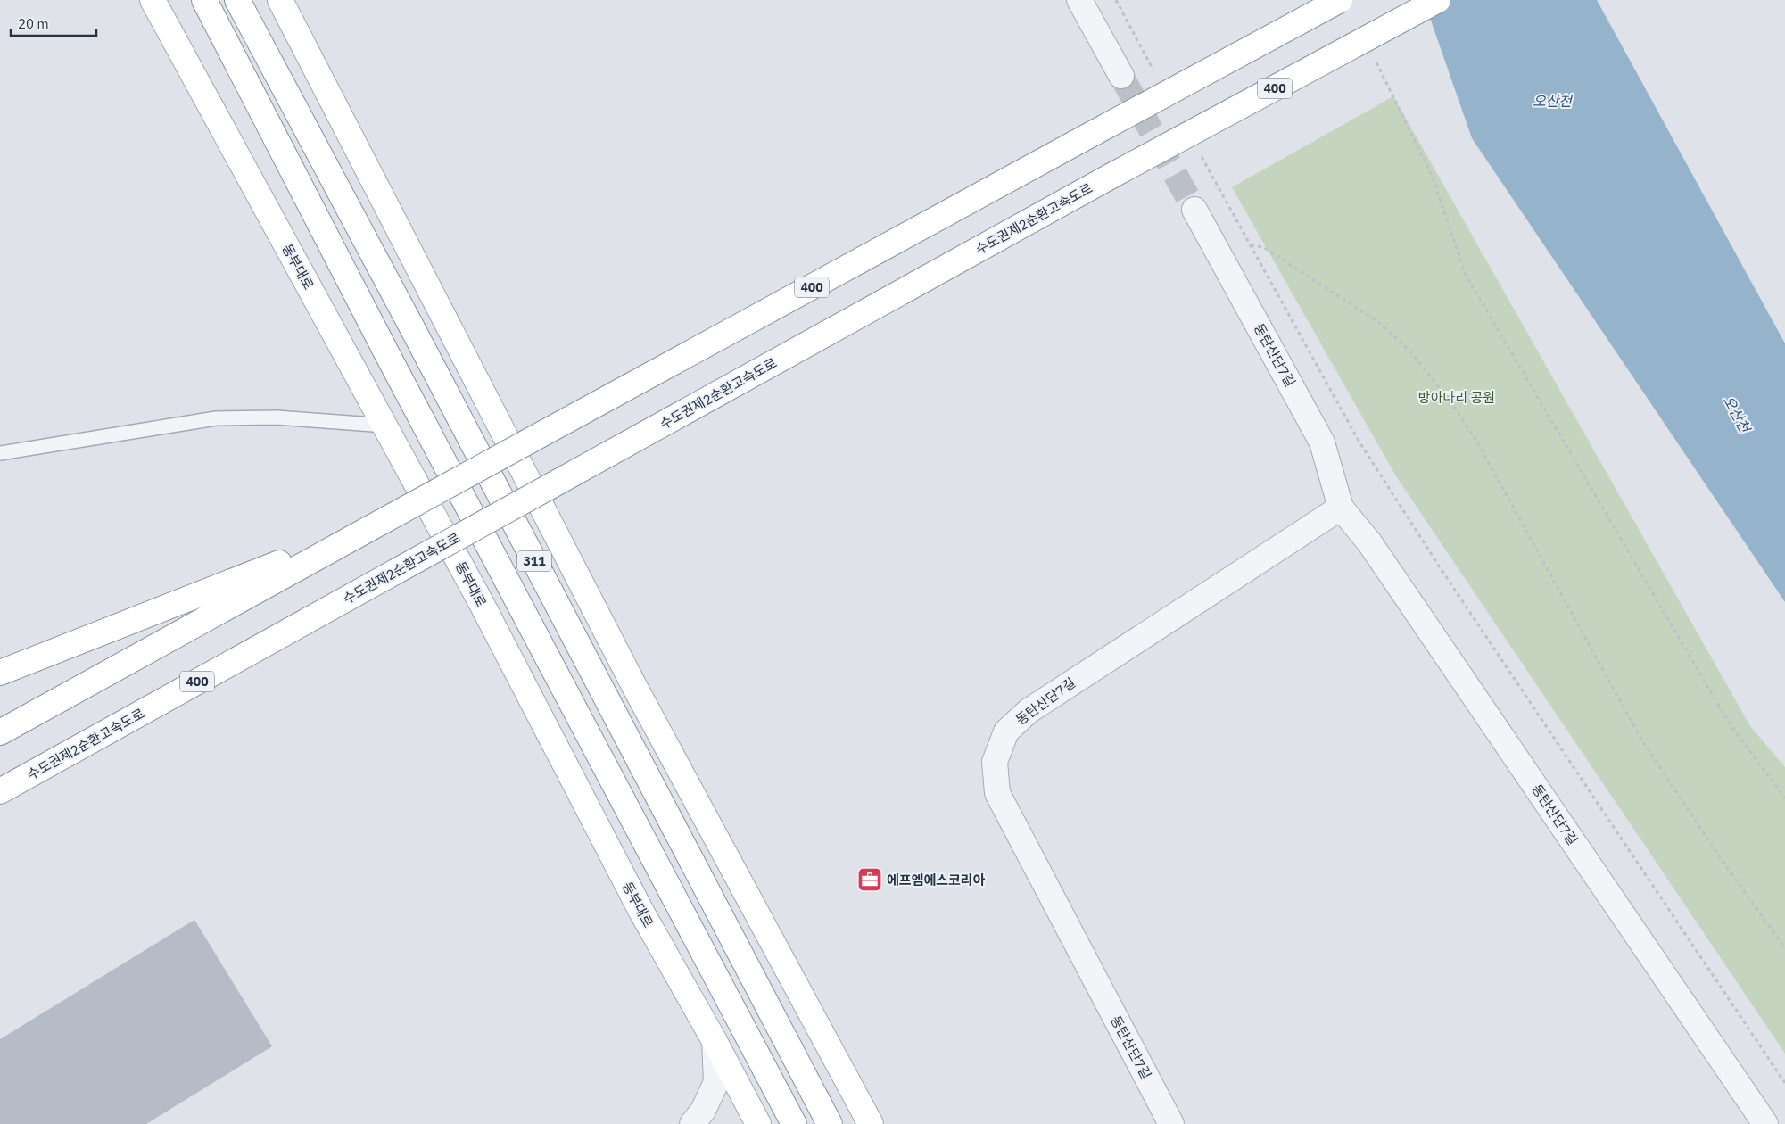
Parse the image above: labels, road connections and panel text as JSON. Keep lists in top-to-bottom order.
{
  "streets": {
    "main road": [
      "400",
      "수도권제2순환고속도로",
      "동부대로",
      "311"
    ],
    "street": ["동탄산단7길"]
  },
  "water": ["오산천"],
  "parks": ["방아다리 공원"],
  "places": {
    "office": ["에프엠에스코리아"]
  },
  "scale_bar": "20 m"
}
